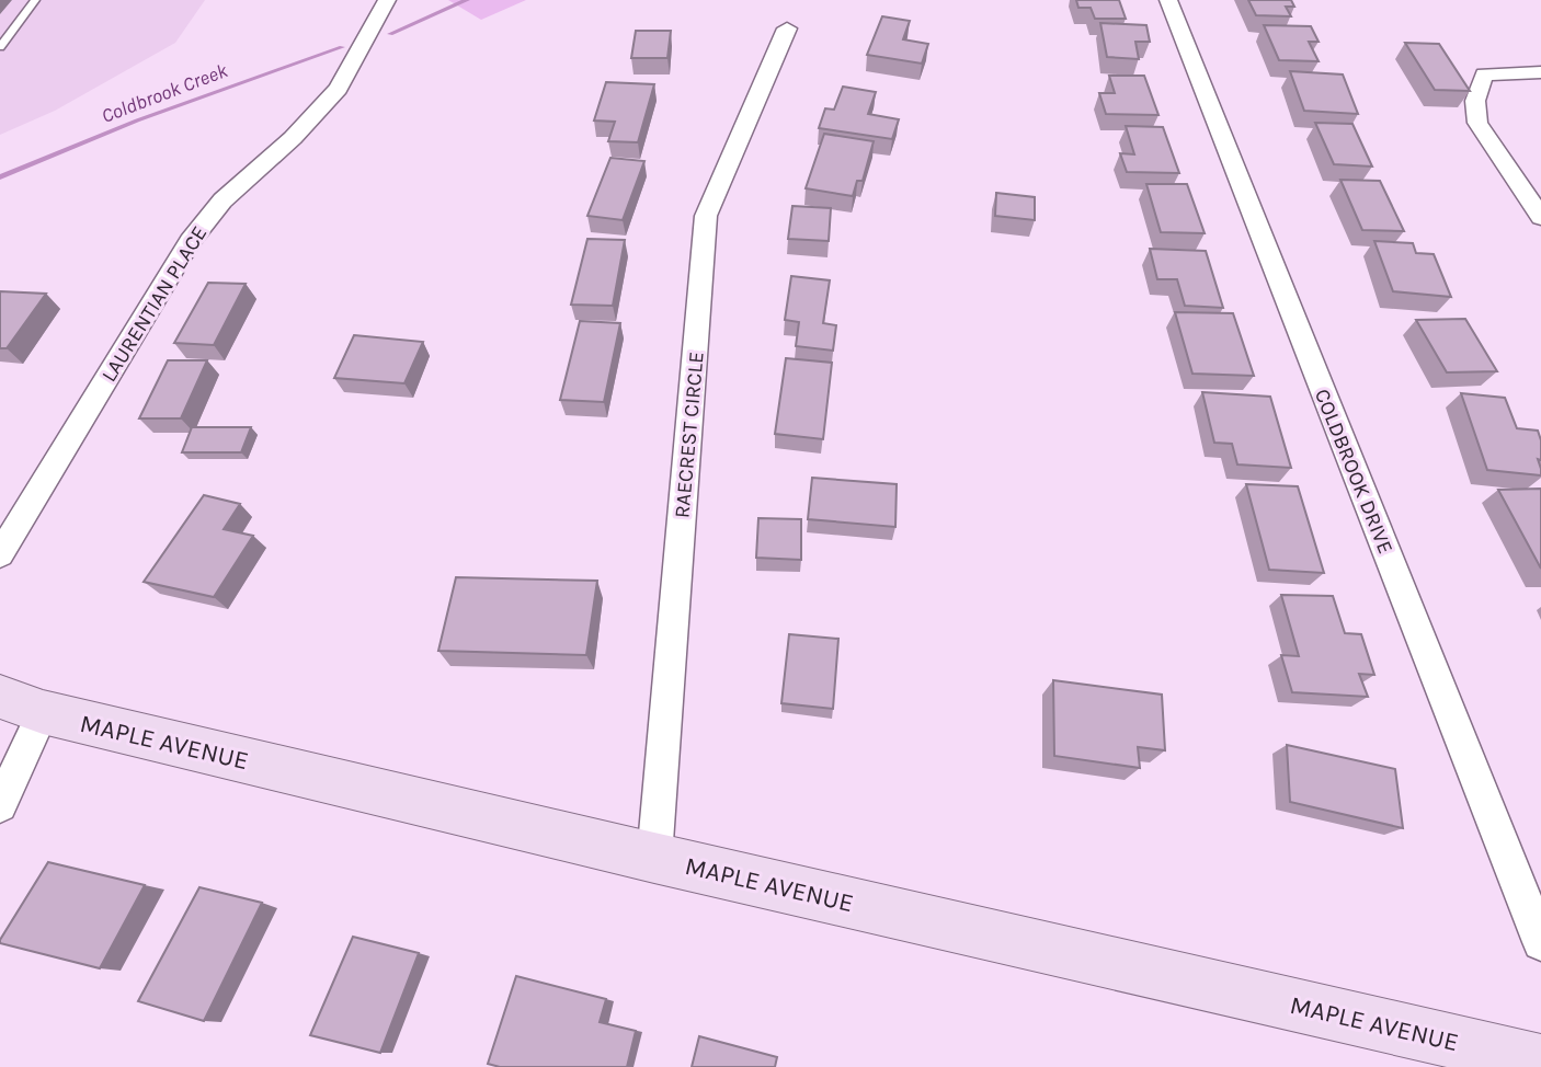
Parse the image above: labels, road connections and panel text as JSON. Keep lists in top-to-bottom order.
{
  "streets": {
    "main road": ["MAPLE AVENUE"],
    "street": ["LAURENTIAN PLACE", "RAECREST CIRCLE", "COLDBROOK DRIVE"]
  },
  "crossings": [
    ["RAECREST CIRCLE", "MAPLE AVENUE"]
  ],
  "water": ["Coldbrook Creek"]
}
